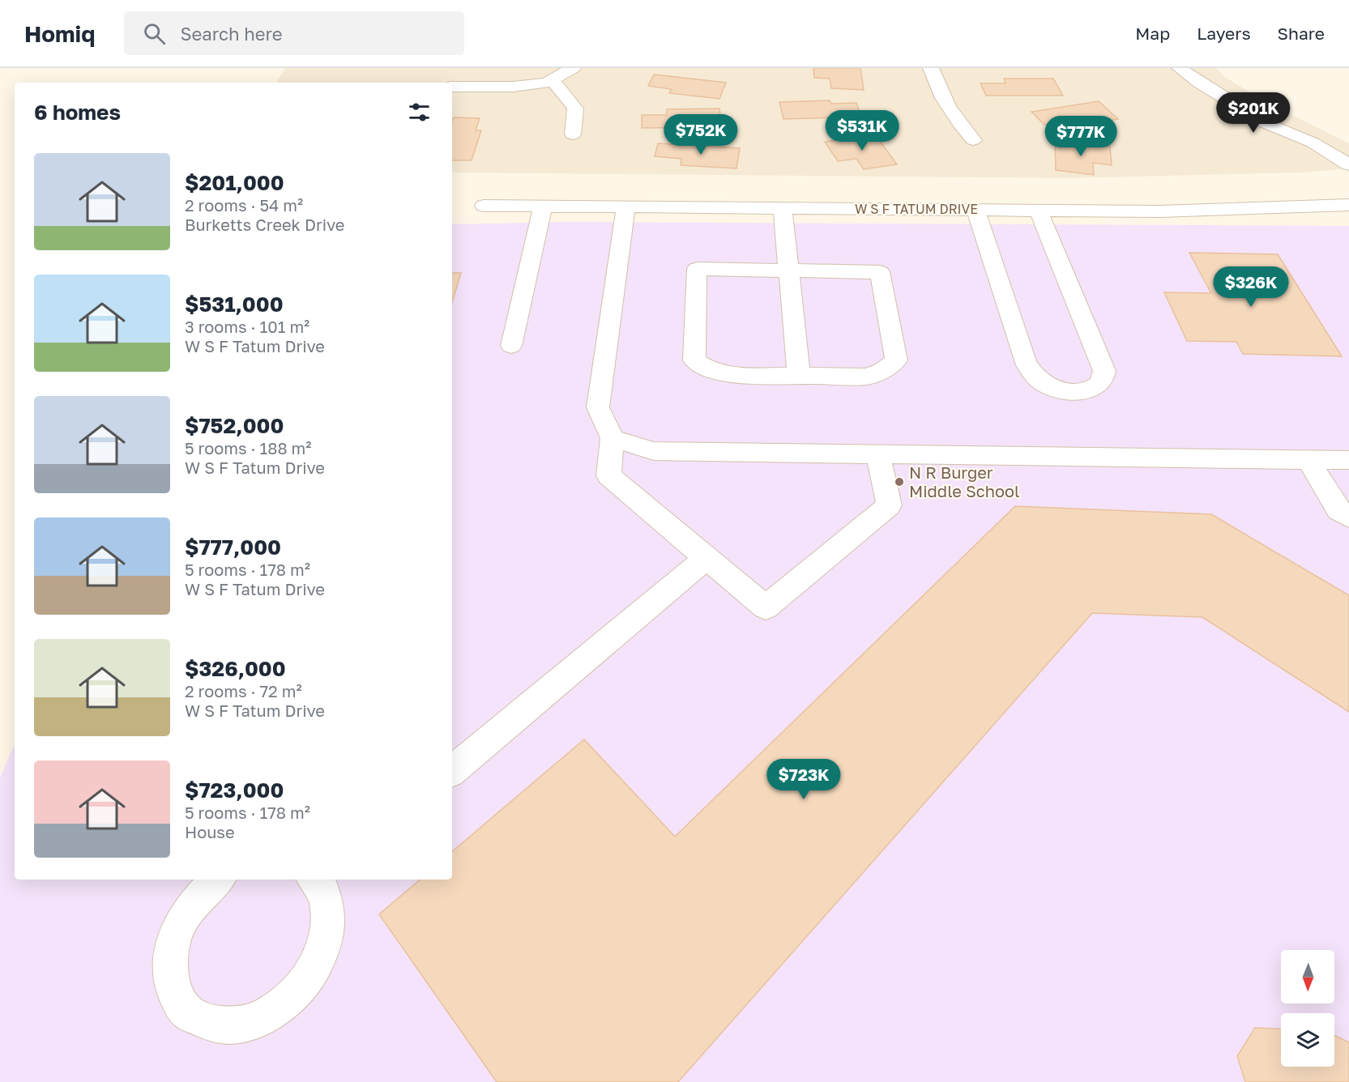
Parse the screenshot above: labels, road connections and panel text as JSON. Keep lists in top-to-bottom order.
{
  "streets": {
    "street": ["W S F TATUM DRIVE"]
  },
  "places": ["N R Burger Middle School"],
  "north": "bottom",
  "page": {
    "header": "Homiq",
    "search": "Search here",
    "nav": ["Map", "Layers", "Share"],
    "heading": "6 homes",
    "price": [
      "$201K",
      "$531K",
      "$752K",
      "$777K",
      "$326K",
      "$723K"
    ],
    "list": [
      {
        "name": "$201,000",
        "note": "2 rooms · 54 m² · Burketts Creek Drive"
      },
      {
        "name": "$531,000",
        "note": "3 rooms · 101 m² · W S F Tatum Drive"
      },
      {
        "name": "$752,000",
        "note": "5 rooms · 188 m² · W S F Tatum Drive"
      },
      {
        "name": "$777,000",
        "note": "5 rooms · 178 m² · W S F Tatum Drive"
      },
      {
        "name": "$326,000",
        "note": "2 rooms · 72 m² · W S F Tatum Drive"
      },
      {
        "name": "$723,000",
        "note": "5 rooms · 178 m² · House"
      }
    ]
  }
}
